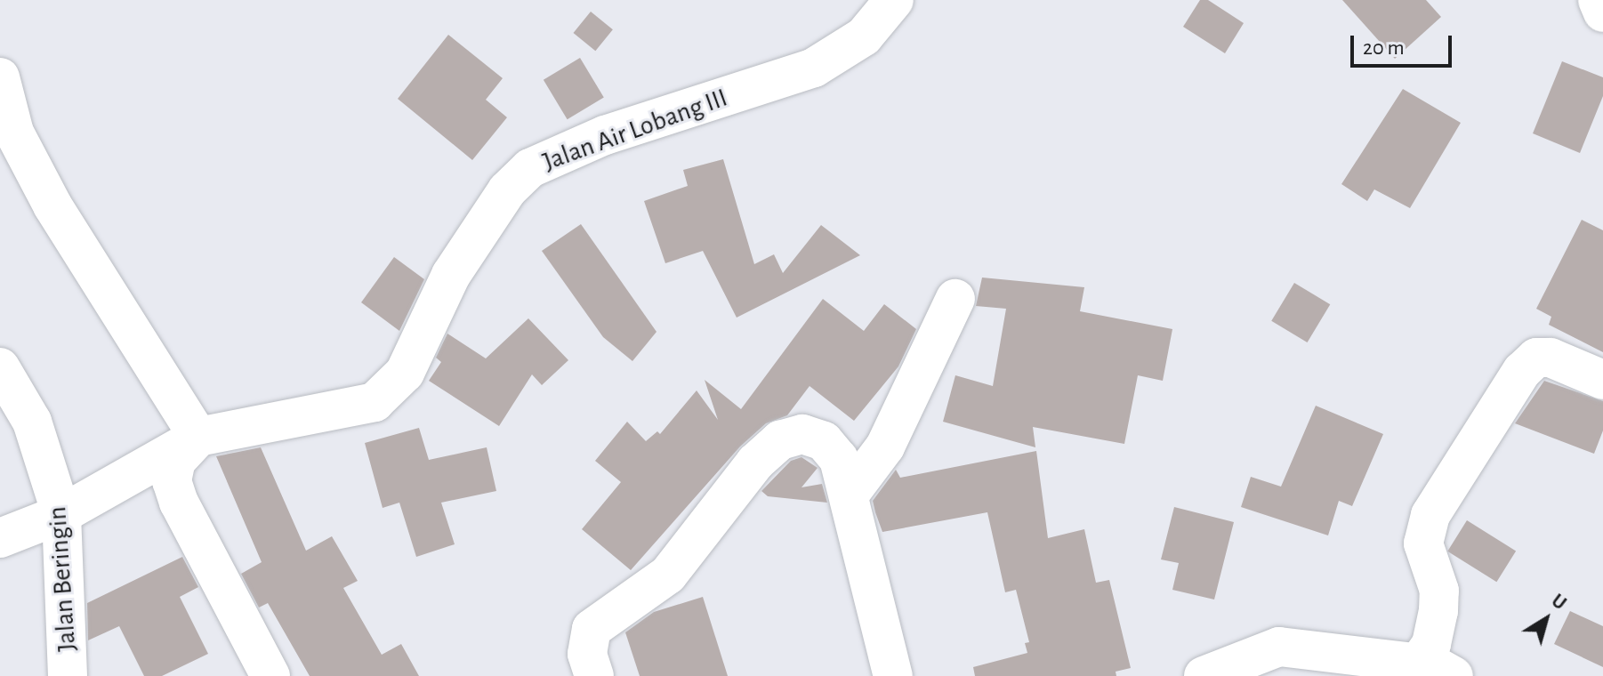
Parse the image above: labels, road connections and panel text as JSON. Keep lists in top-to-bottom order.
{
  "streets": {
    "street": ["Jalan Air Lobang III", "Jalan Beringin"]
  },
  "crossings": [
    ["Jalan Air Lobang III", "Jalan Beringin"]
  ],
  "scale_bar": "20 m",
  "north": "top right"
}
